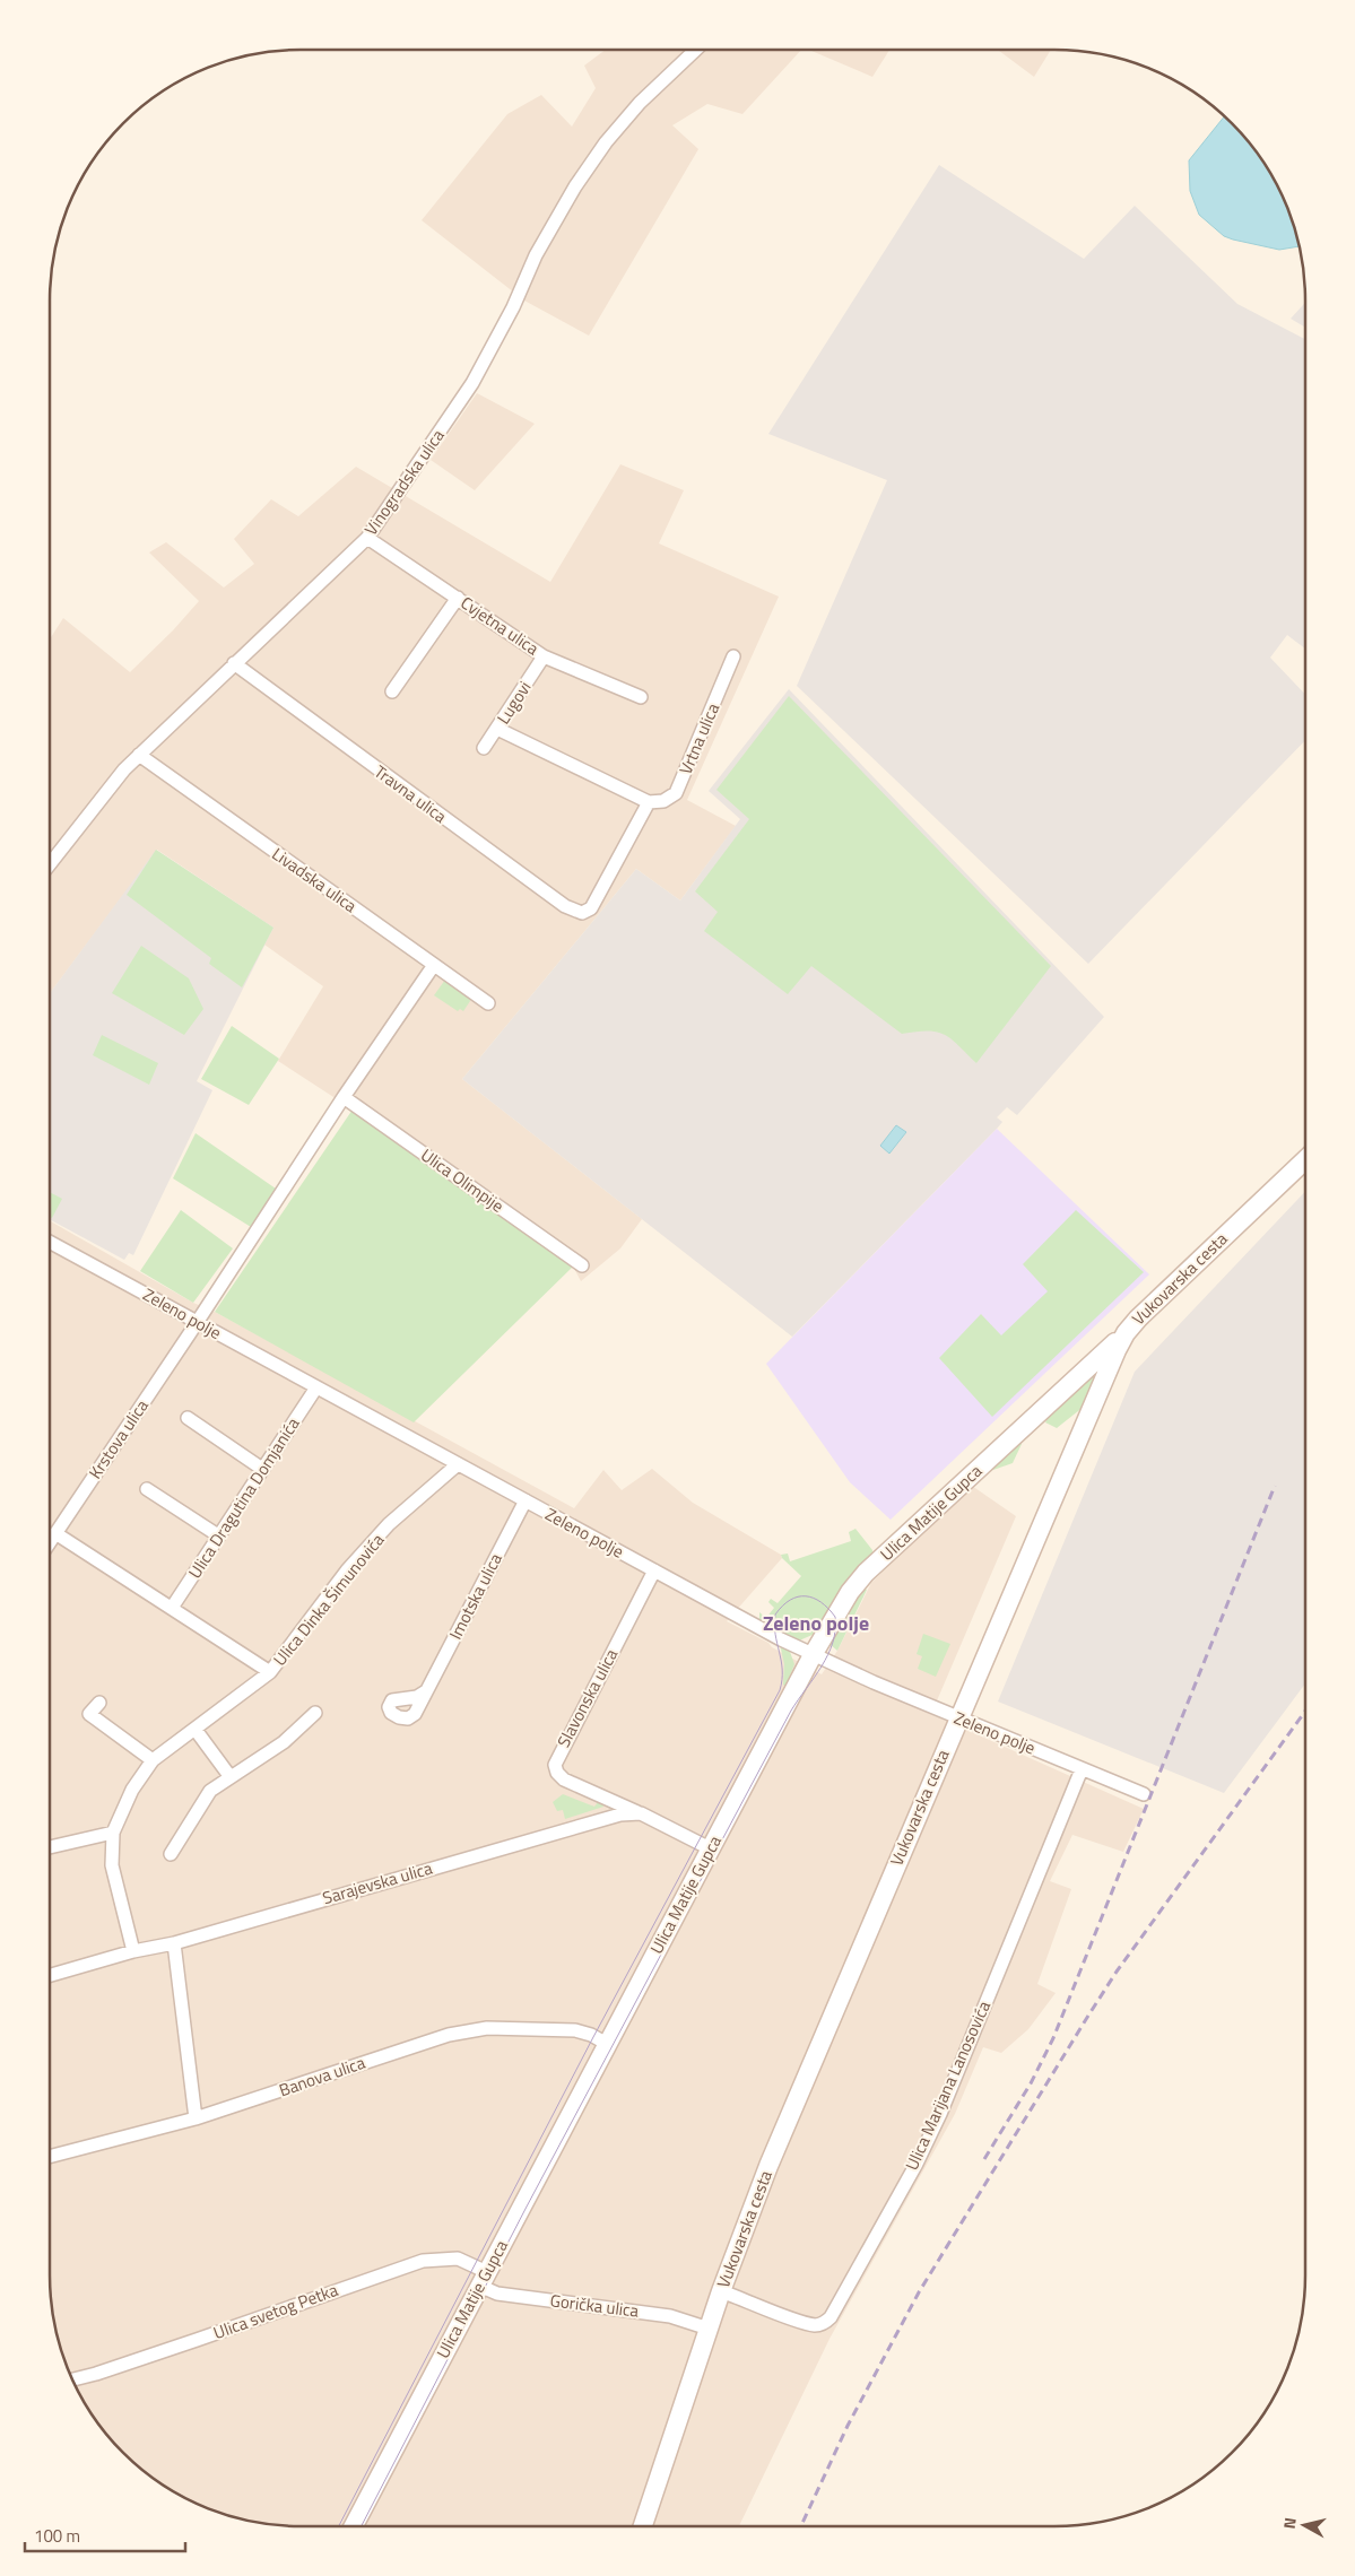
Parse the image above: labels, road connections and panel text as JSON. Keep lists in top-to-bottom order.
{
  "streets": {
    "main road": ["Vukovarska cesta", "Ulica Matije Gupca"],
    "street": [
      "Vinogradska ulica",
      "Cvjetna ulica",
      "Lugovi",
      "Vrtna ulica",
      "Travna ulica",
      "Livadska ulica",
      "Ulica Olimpije",
      "Zeleno polje",
      "Krstova ulica",
      "Ulica Dragutina Domjanića",
      "Imotska ulica",
      "Ulica Dinka Šimunovića",
      "Slavonska ulica",
      "Sarajevska ulica",
      "Banova ulica",
      "Ulica Marijana Lanosovića",
      "Gorička ulica",
      "Ulica svetog Petka"
    ]
  },
  "crossings": [
    ["Vinogradska ulica", "Cvjetna ulica"],
    ["Vinogradska ulica", "Travna ulica"],
    ["Vinogradska ulica", "Livadska ulica"],
    ["Cvjetna ulica", "Lugovi"],
    ["Vrtna ulica", "Travna ulica"],
    ["Vukovarska cesta", "Zeleno polje"],
    ["Vukovarska cesta", "Ulica Matije Gupca"],
    ["Vukovarska cesta", "Ulica Marijana Lanosovića"],
    ["Vukovarska cesta", "Gorička ulica"],
    ["Zeleno polje", "Krstova ulica"],
    ["Zeleno polje", "Ulica Dragutina Domjanića"],
    ["Zeleno polje", "Ulica Matije Gupca"],
    ["Zeleno polje", "Imotska ulica"],
    ["Zeleno polje", "Ulica Dinka Šimunovića"],
    ["Zeleno polje", "Slavonska ulica"],
    ["Zeleno polje", "Ulica Marijana Lanosovića"],
    ["Ulica Matije Gupca", "Banova ulica"],
    ["Ulica Matije Gupca", "Gorička ulica"],
    ["Ulica Matije Gupca", "Ulica svetog Petka"],
    ["Ulica Dinka Šimunovića", "Sarajevska ulica"],
    ["Slavonska ulica", "Sarajevska ulica"],
    ["Gorička ulica", "Ulica svetog Petka"]
  ],
  "districts": ["Zeleno polje"],
  "scale_bar": "100 m",
  "north": "left"
}
